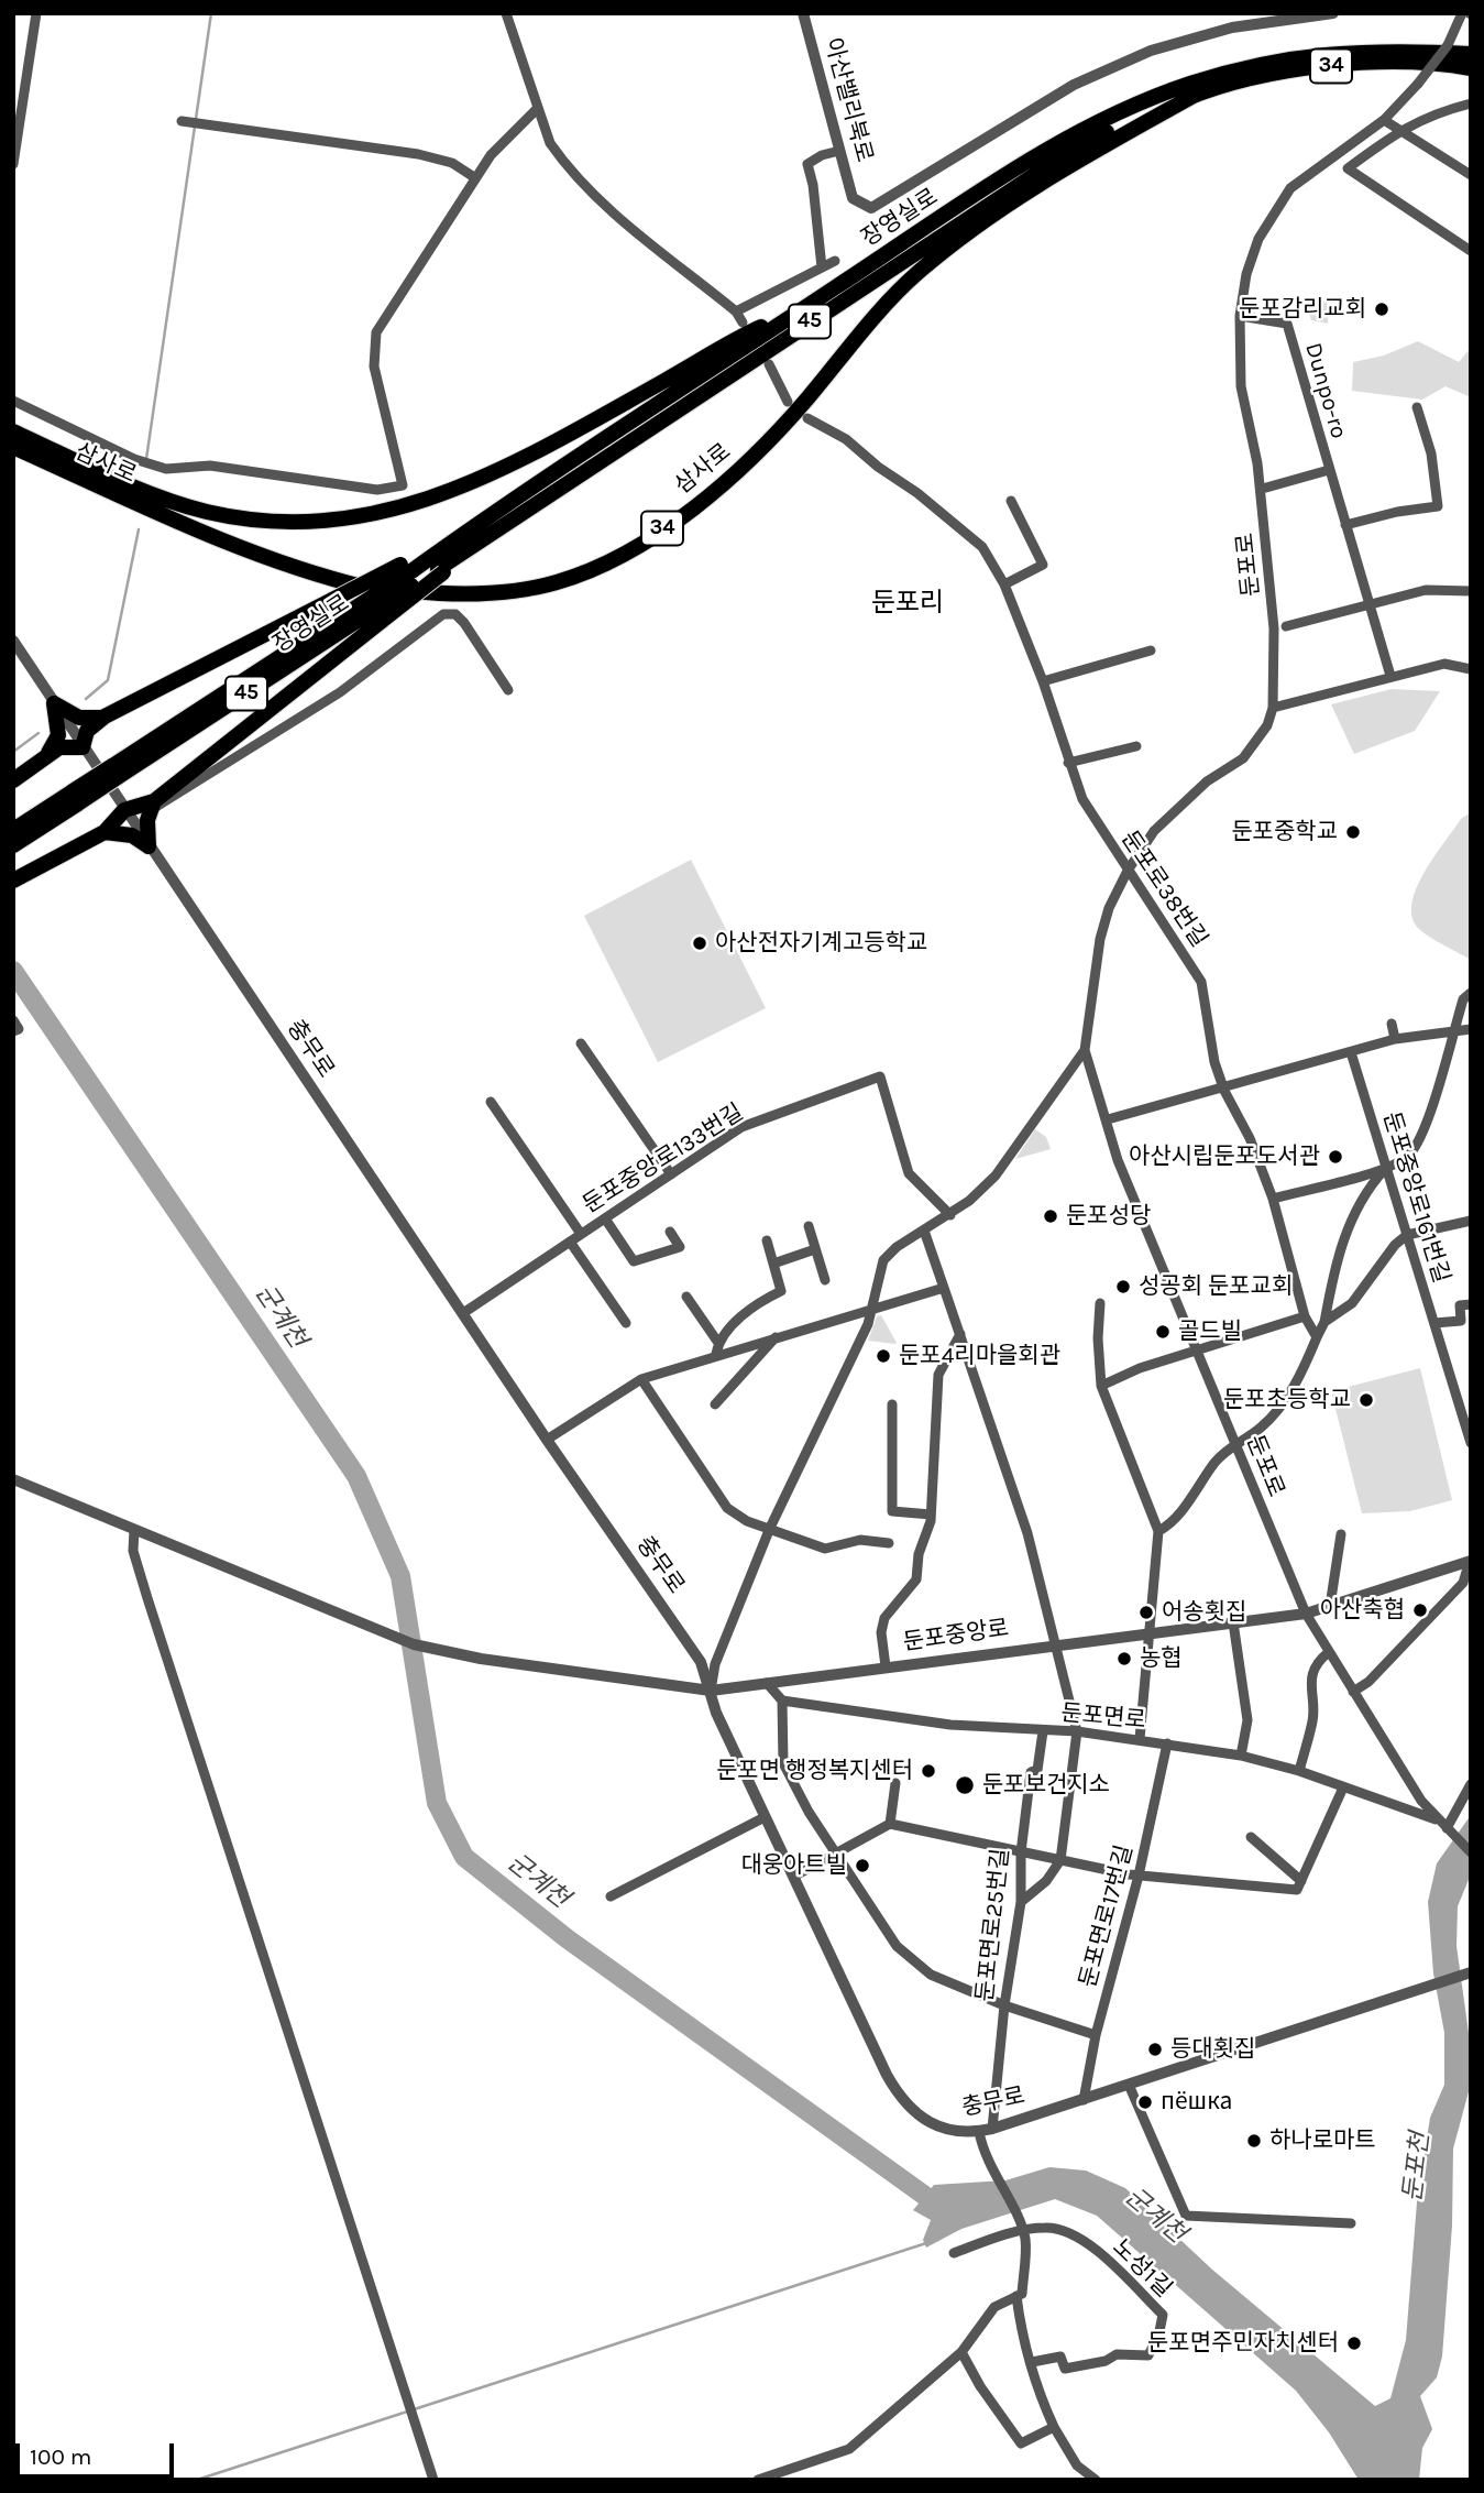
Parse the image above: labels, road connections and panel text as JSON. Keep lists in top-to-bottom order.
{
  "streets": {
    "highway": [
      "34",
      "장영실로",
      "45",
      "삼사로"
    ],
    "street": [
      "아산밸리북로",
      "Dunpo-ro",
      "둔포로",
      "둔포로38번길",
      "충무로",
      "둔포중앙로133번길",
      "둔포중앙로161번길",
      "둔포중앙로",
      "둔포면로",
      "둔포면로17번길",
      "둔포면로25번길",
      "노성1길"
    ]
  },
  "crossings": [
    ["장영실로", "45"],
    ["장영실로", "삼사로"],
    ["Dunpo-ro", "둔포로"],
    ["둔포로", "둔포로38번길"],
    ["둔포로", "충무로"],
    ["둔포로", "둔포중앙로133번길"],
    ["둔포로", "둔포중앙로"],
    ["둔포로", "둔포면로"],
    ["충무로", "둔포중앙로133번길"],
    ["충무로", "둔포중앙로"],
    ["충무로", "둔포면로17번길"],
    ["충무로", "둔포면로25번길"],
    ["둔포면로", "둔포면로17번길"],
    ["둔포면로", "둔포면로25번길"]
  ],
  "districts": ["둔포리"],
  "water": ["군계천", "둔포천"],
  "places": [
    "둔포감리교회",
    "둔포중학교",
    "아산전자기계고등학교",
    "아산시립둔포도서관",
    "둔포성당",
    "성공회 둔포교회",
    "골드빌",
    "둔포4리마을회관",
    "둔포초등학교",
    "아산축협",
    "어송횟집",
    "농협",
    "둔포면 행정복지센터",
    "둔포보건지소",
    "대웅아트빌",
    "등대횟집",
    "пёшка",
    "하나로마트",
    "둔포면주민자치센터"
  ],
  "scale_bar": "100 m"
}
